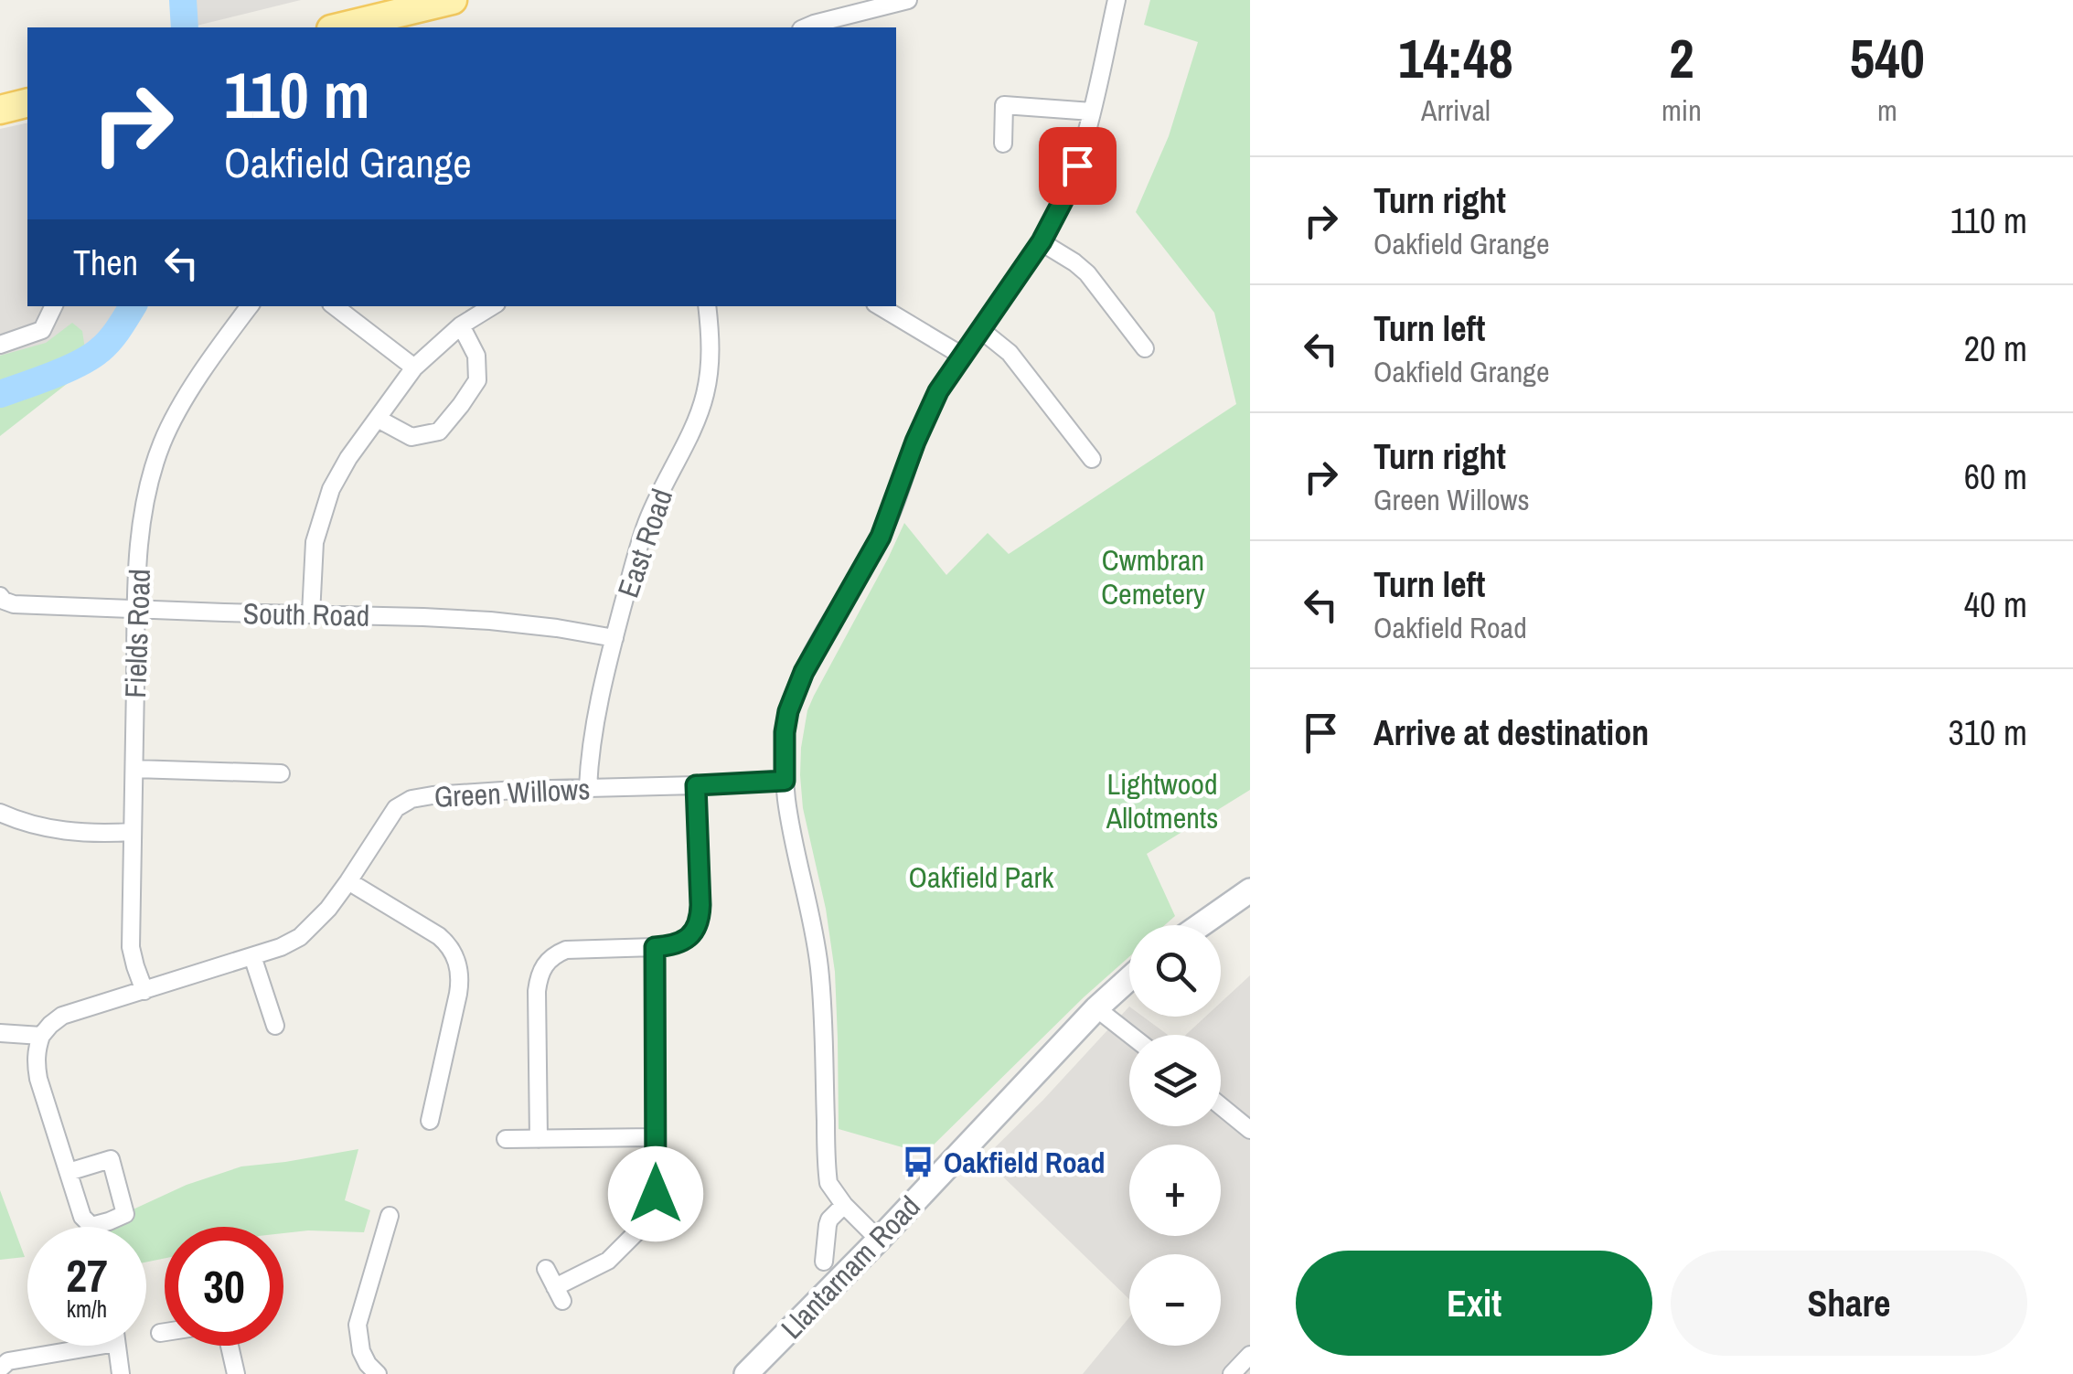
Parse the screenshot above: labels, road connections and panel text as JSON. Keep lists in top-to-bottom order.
{
  "streets": {
    "street": [
      "East Road",
      "South Road",
      "Fields Road",
      "Green Willows",
      "Llantarnam Road"
    ]
  },
  "crossings": [
    ["East Road", "South Road"],
    ["East Road", "Green Willows"],
    ["South Road", "Fields Road"],
    ["Fields Road", "Green Willows"]
  ],
  "parks": ["Cwmbran Cemetery", "Lightwood Allotments", "Oakfield Park"],
  "places": {
    "bus stop": ["Oakfield Road"]
  },
  "page": {
    "eta": [
      "14:48",
      "Arrival",
      "2",
      "min",
      "540",
      "m"
    ],
    "turn": ["110 m", "Oakfield Grange"],
    "list": [
      {
        "name": "Turn right",
        "note": "Oakfield Grange",
        "value": "110 m"
      },
      {
        "name": "Turn left",
        "note": "Oakfield Grange",
        "value": "20 m"
      },
      {
        "name": "Turn right",
        "note": "Green Willows",
        "value": "60 m"
      },
      {
        "name": "Turn left",
        "note": "Oakfield Road",
        "value": "40 m"
      },
      {
        "name": "Arrive at destination",
        "value": "310 m"
      }
    ],
    "then": "Then",
    "map_buttons": ["+", "−"],
    "speed": "27 km/h",
    "limit": "30",
    "buttons": ["Exit", "Share"]
  }
}
